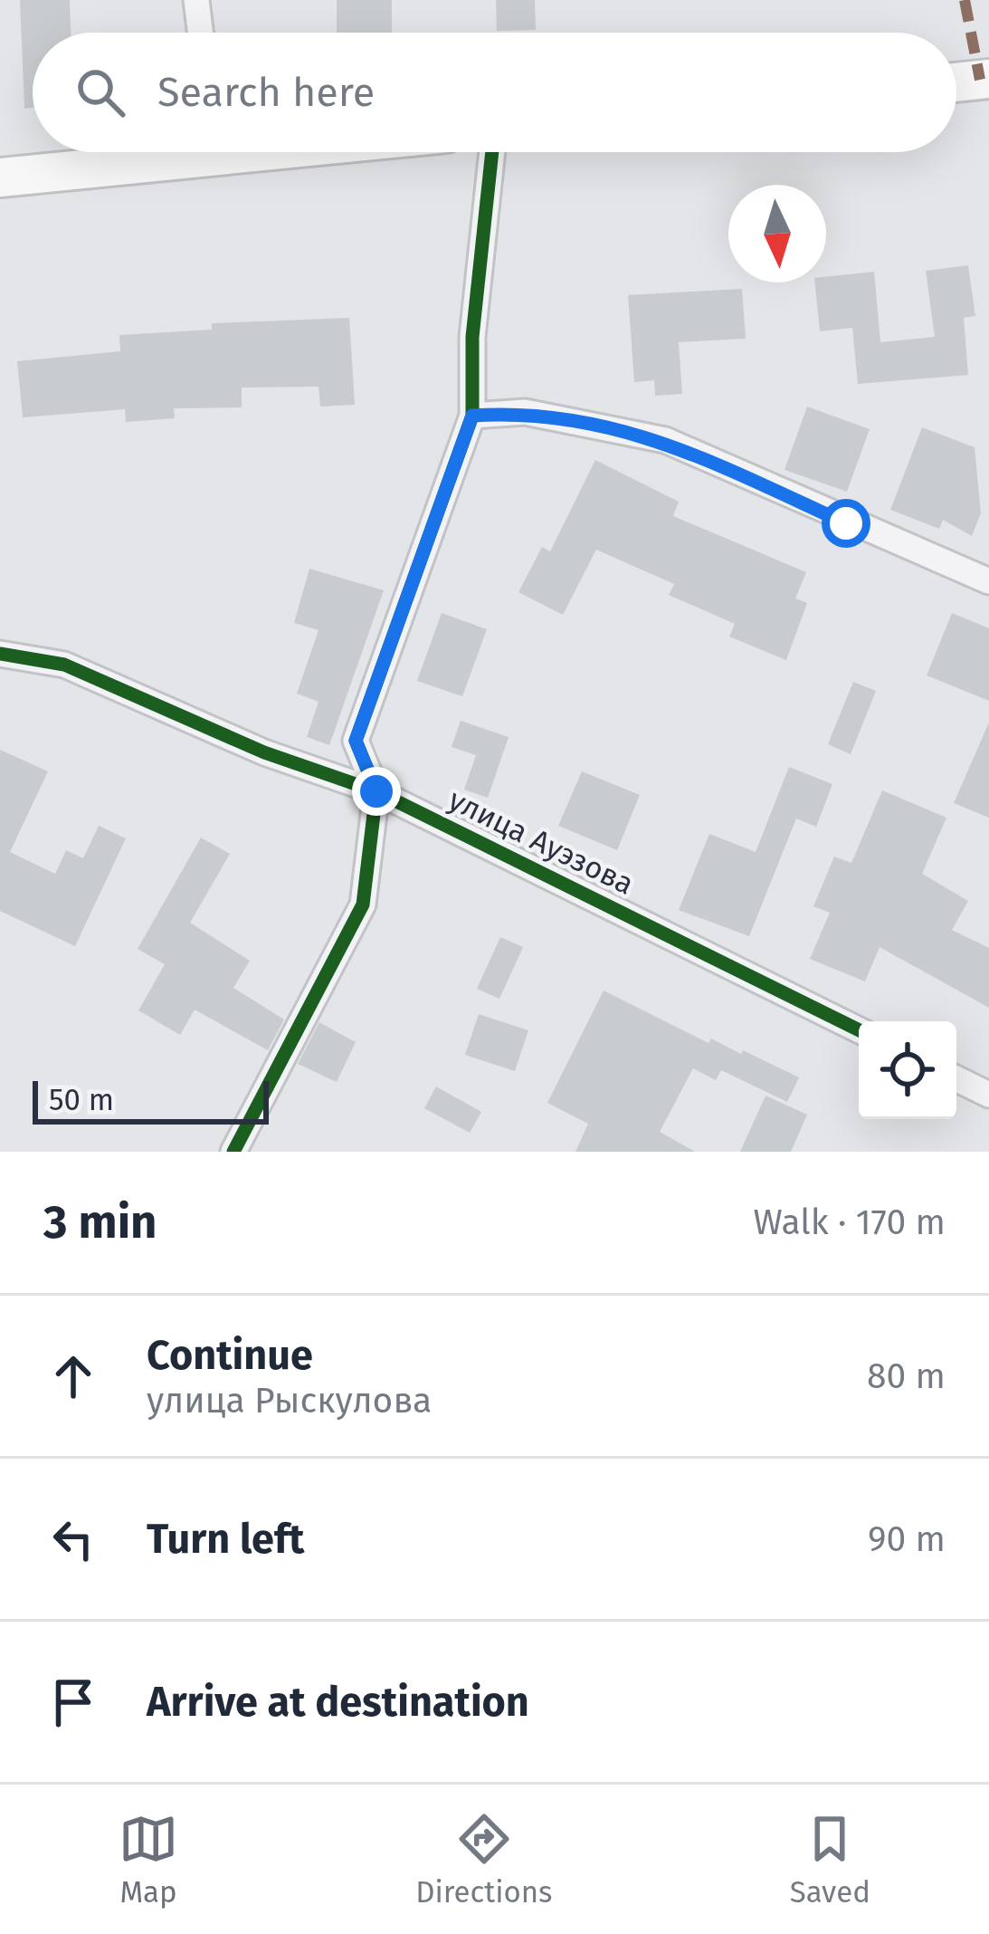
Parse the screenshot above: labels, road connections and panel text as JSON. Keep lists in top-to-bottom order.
{
  "streets": {
    "street": ["улица Ауэзова"]
  },
  "scale_bar": "50 m",
  "north": "bottom",
  "page": {
    "search": "Search here",
    "scale": "50 m",
    "heading": ["3 min", "Walk · 170 m"],
    "list": [
      ["Continue", "улица Рыскулова", "80 m"],
      ["Turn left", "90 m"],
      "Arrive at destination"
    ],
    "nav": ["Map", "Directions", "Saved"]
  }
}
